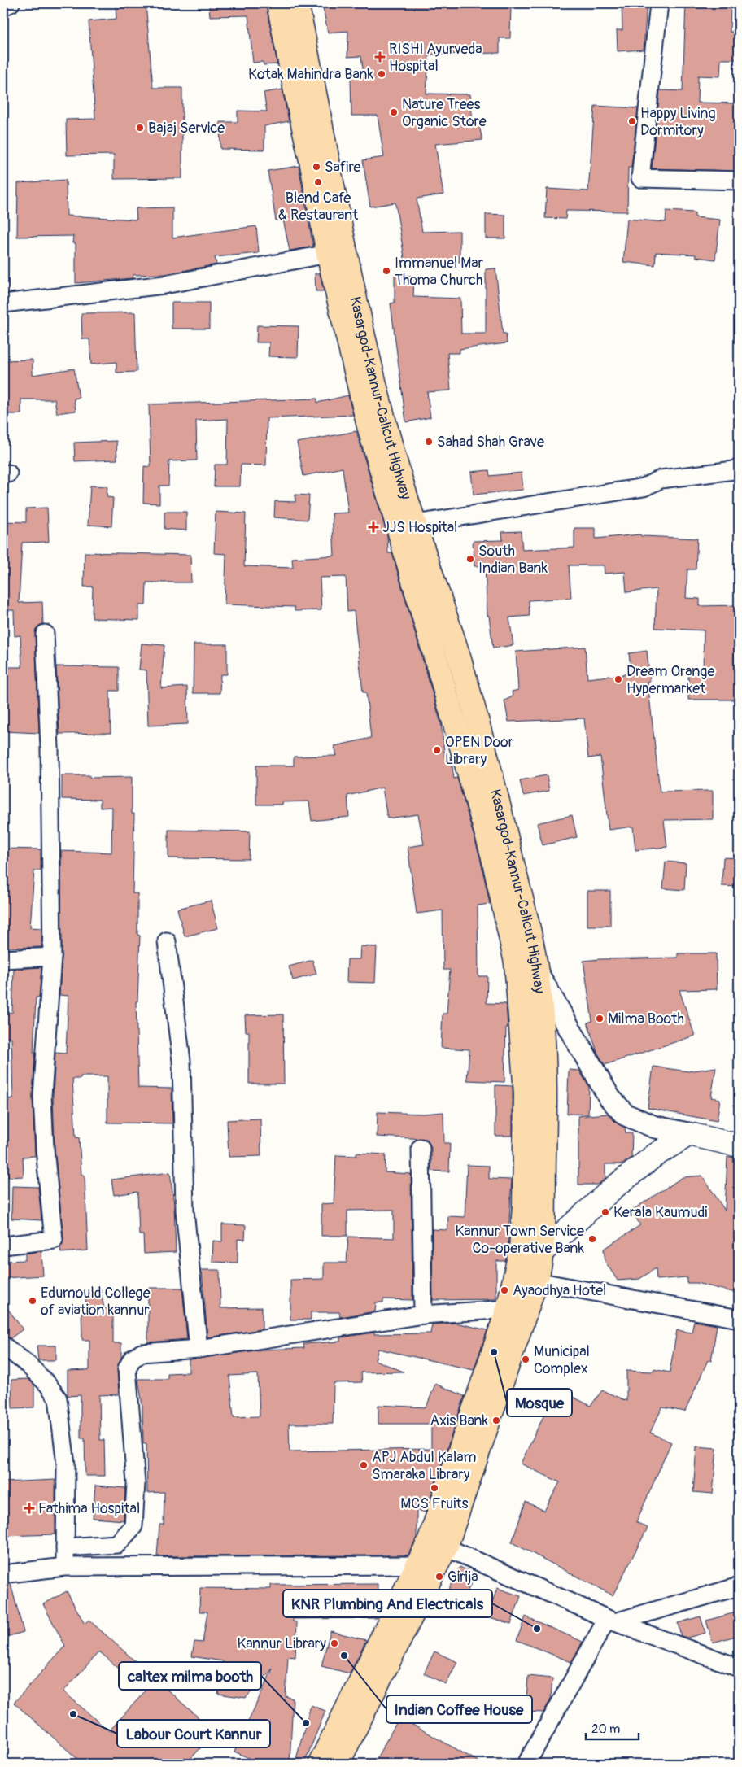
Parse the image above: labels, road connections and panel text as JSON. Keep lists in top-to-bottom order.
{
  "streets": {
    "highway": ["Kasargod-Kannur-Calicut Highway"]
  },
  "places": {
    "health": ["RISHI Ayurveda Hospital", "JJS Hospital", "Fathima Hospital"],
    "other": [
      "Kotak Mahindra Bank",
      "Nature Trees Organic Store",
      "Happy Living Dormitory",
      "Bajaj Service",
      "Safire",
      "Blend Cafe & Restaurant",
      "Immanuel Mar Thoma Church",
      "Sahad Shah Grave",
      "South Indian Bank",
      "Dream Orange Hypermarket",
      "OPEN Door Library",
      "Milma Booth",
      "Kerala Kaumudi",
      "Kannur Town Service Co-operative Bank",
      "Ayaodhya Hotel",
      "Edumould College of aviation kannur",
      "Mosque",
      "Municipal Complex",
      "Axis Bank",
      "APJ Abdul Kalam Smaraka Library",
      "MCS Fruits",
      "Girija",
      "KNR Plumbing And Electricals",
      "Kannur Library",
      "Indian Coffee House",
      "Labour Court Kannur",
      "caltex milma booth"
    ]
  },
  "scale_bar": "20 m"
}
